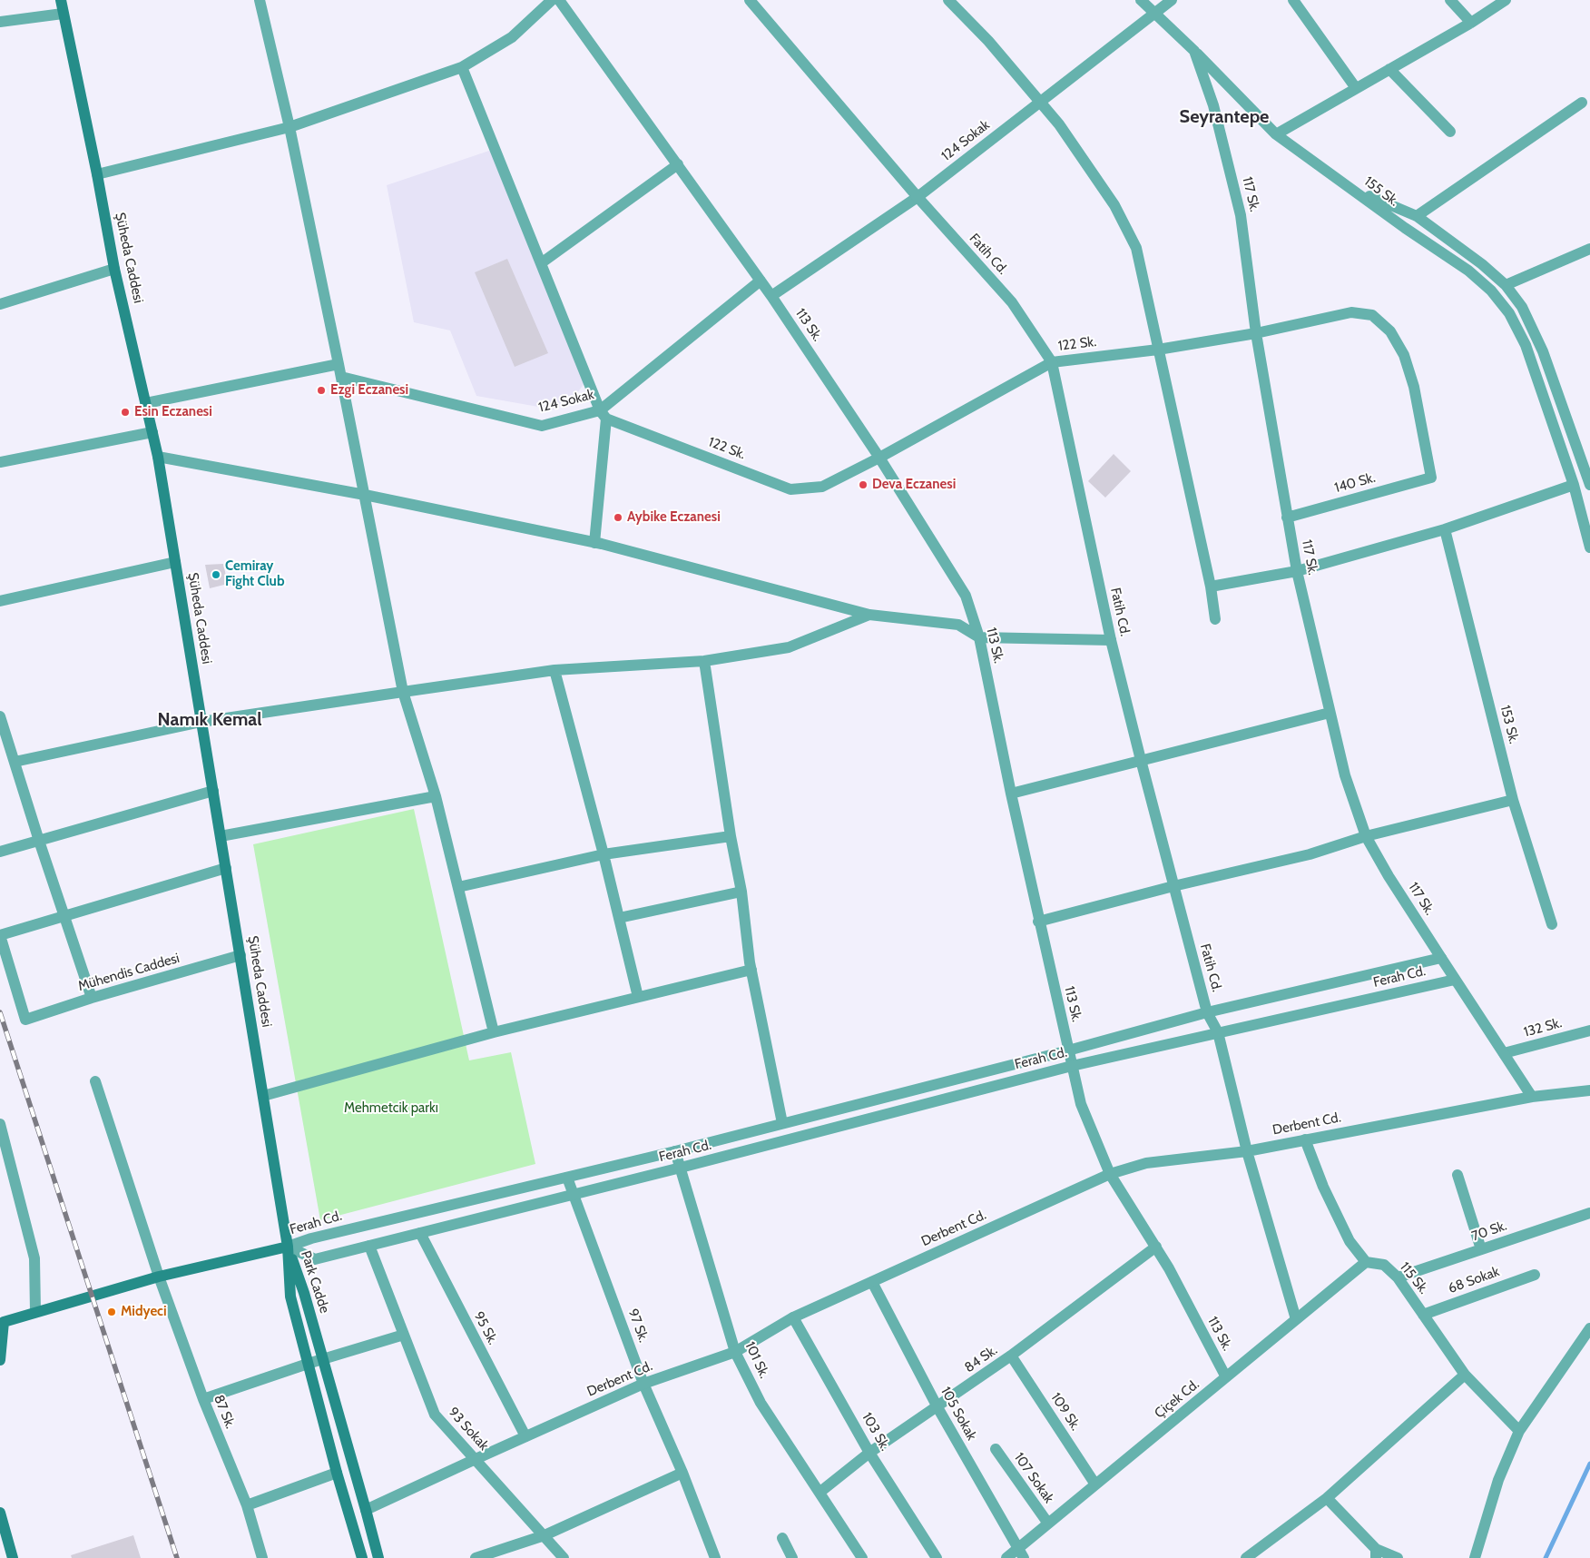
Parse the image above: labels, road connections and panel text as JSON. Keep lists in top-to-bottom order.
{
  "streets": {
    "main road": ["Şüheda Caddesi", "Park Cadde"],
    "street": [
      "124 Sokak",
      "155 Sk.",
      "117 Sk.",
      "Fatih Cd.",
      "113 Sk.",
      "122 Sk.",
      "140 Sk.",
      "153 Sk.",
      "Mühendis Caddesi",
      "Ferah Cd.",
      "132 Sk.",
      "Derbent Cd.",
      "70 Sk.",
      "115 Sk.",
      "68 Sokak",
      "97 Sk.",
      "95 Sk.",
      "84 Sk.",
      "101 Sk.",
      "Çiçek Cd.",
      "87 Sk.",
      "109 Sk.",
      "105 Sokak",
      "93 Sokak",
      "103 Sk.",
      "107 Sokak"
    ]
  },
  "crossings": [
    ["124 Sokak", "117 Sk."],
    ["124 Sokak", "Fatih Cd."],
    ["124 Sokak", "113 Sk."],
    ["124 Sokak", "122 Sk."],
    ["117 Sk.", "122 Sk."],
    ["117 Sk.", "140 Sk."],
    ["117 Sk.", "Ferah Cd."],
    ["117 Sk.", "132 Sk."],
    ["117 Sk.", "Derbent Cd."],
    ["Fatih Cd.", "122 Sk."],
    ["Fatih Cd.", "Ferah Cd."],
    ["Fatih Cd.", "Derbent Cd."],
    ["Fatih Cd.", "Çiçek Cd."],
    ["Şüheda Caddesi", "Mühendis Caddesi"],
    ["Şüheda Caddesi", "Ferah Cd."],
    ["Şüheda Caddesi", "Park Cadde"],
    ["113 Sk.", "122 Sk."],
    ["113 Sk.", "Ferah Cd."],
    ["113 Sk.", "Derbent Cd."],
    ["113 Sk.", "84 Sk."],
    ["113 Sk.", "Çiçek Cd."],
    ["122 Sk.", "140 Sk."],
    ["Ferah Cd.", "Park Cadde"],
    ["Ferah Cd.", "97 Sk."],
    ["Ferah Cd.", "95 Sk."],
    ["Ferah Cd.", "101 Sk."],
    ["Ferah Cd.", "93 Sokak"],
    ["Derbent Cd.", "Park Cadde"],
    ["Derbent Cd.", "97 Sk."],
    ["Derbent Cd.", "95 Sk."],
    ["Derbent Cd.", "101 Sk."],
    ["Derbent Cd.", "105 Sokak"],
    ["Derbent Cd.", "93 Sokak"],
    ["Derbent Cd.", "103 Sk."],
    ["70 Sk.", "115 Sk."],
    ["115 Sk.", "68 Sokak"],
    ["115 Sk.", "Çiçek Cd."],
    ["84 Sk.", "101 Sk."],
    ["84 Sk.", "109 Sk."],
    ["84 Sk.", "105 Sokak"],
    ["84 Sk.", "103 Sk."],
    ["Çiçek Cd.", "109 Sk."],
    ["Çiçek Cd.", "105 Sokak"],
    ["Çiçek Cd.", "107 Sokak"]
  ],
  "districts": ["Seyrantepe", "Namık Kemal"],
  "parks": ["Mehmetcik parkı"],
  "places": [
    "Ezgi Eczanesi",
    "Esin Eczanesi",
    "Deva Eczanesi",
    "Aybike Eczanesi",
    "Cemiray Fight Club",
    "Midyeci"
  ]
}
